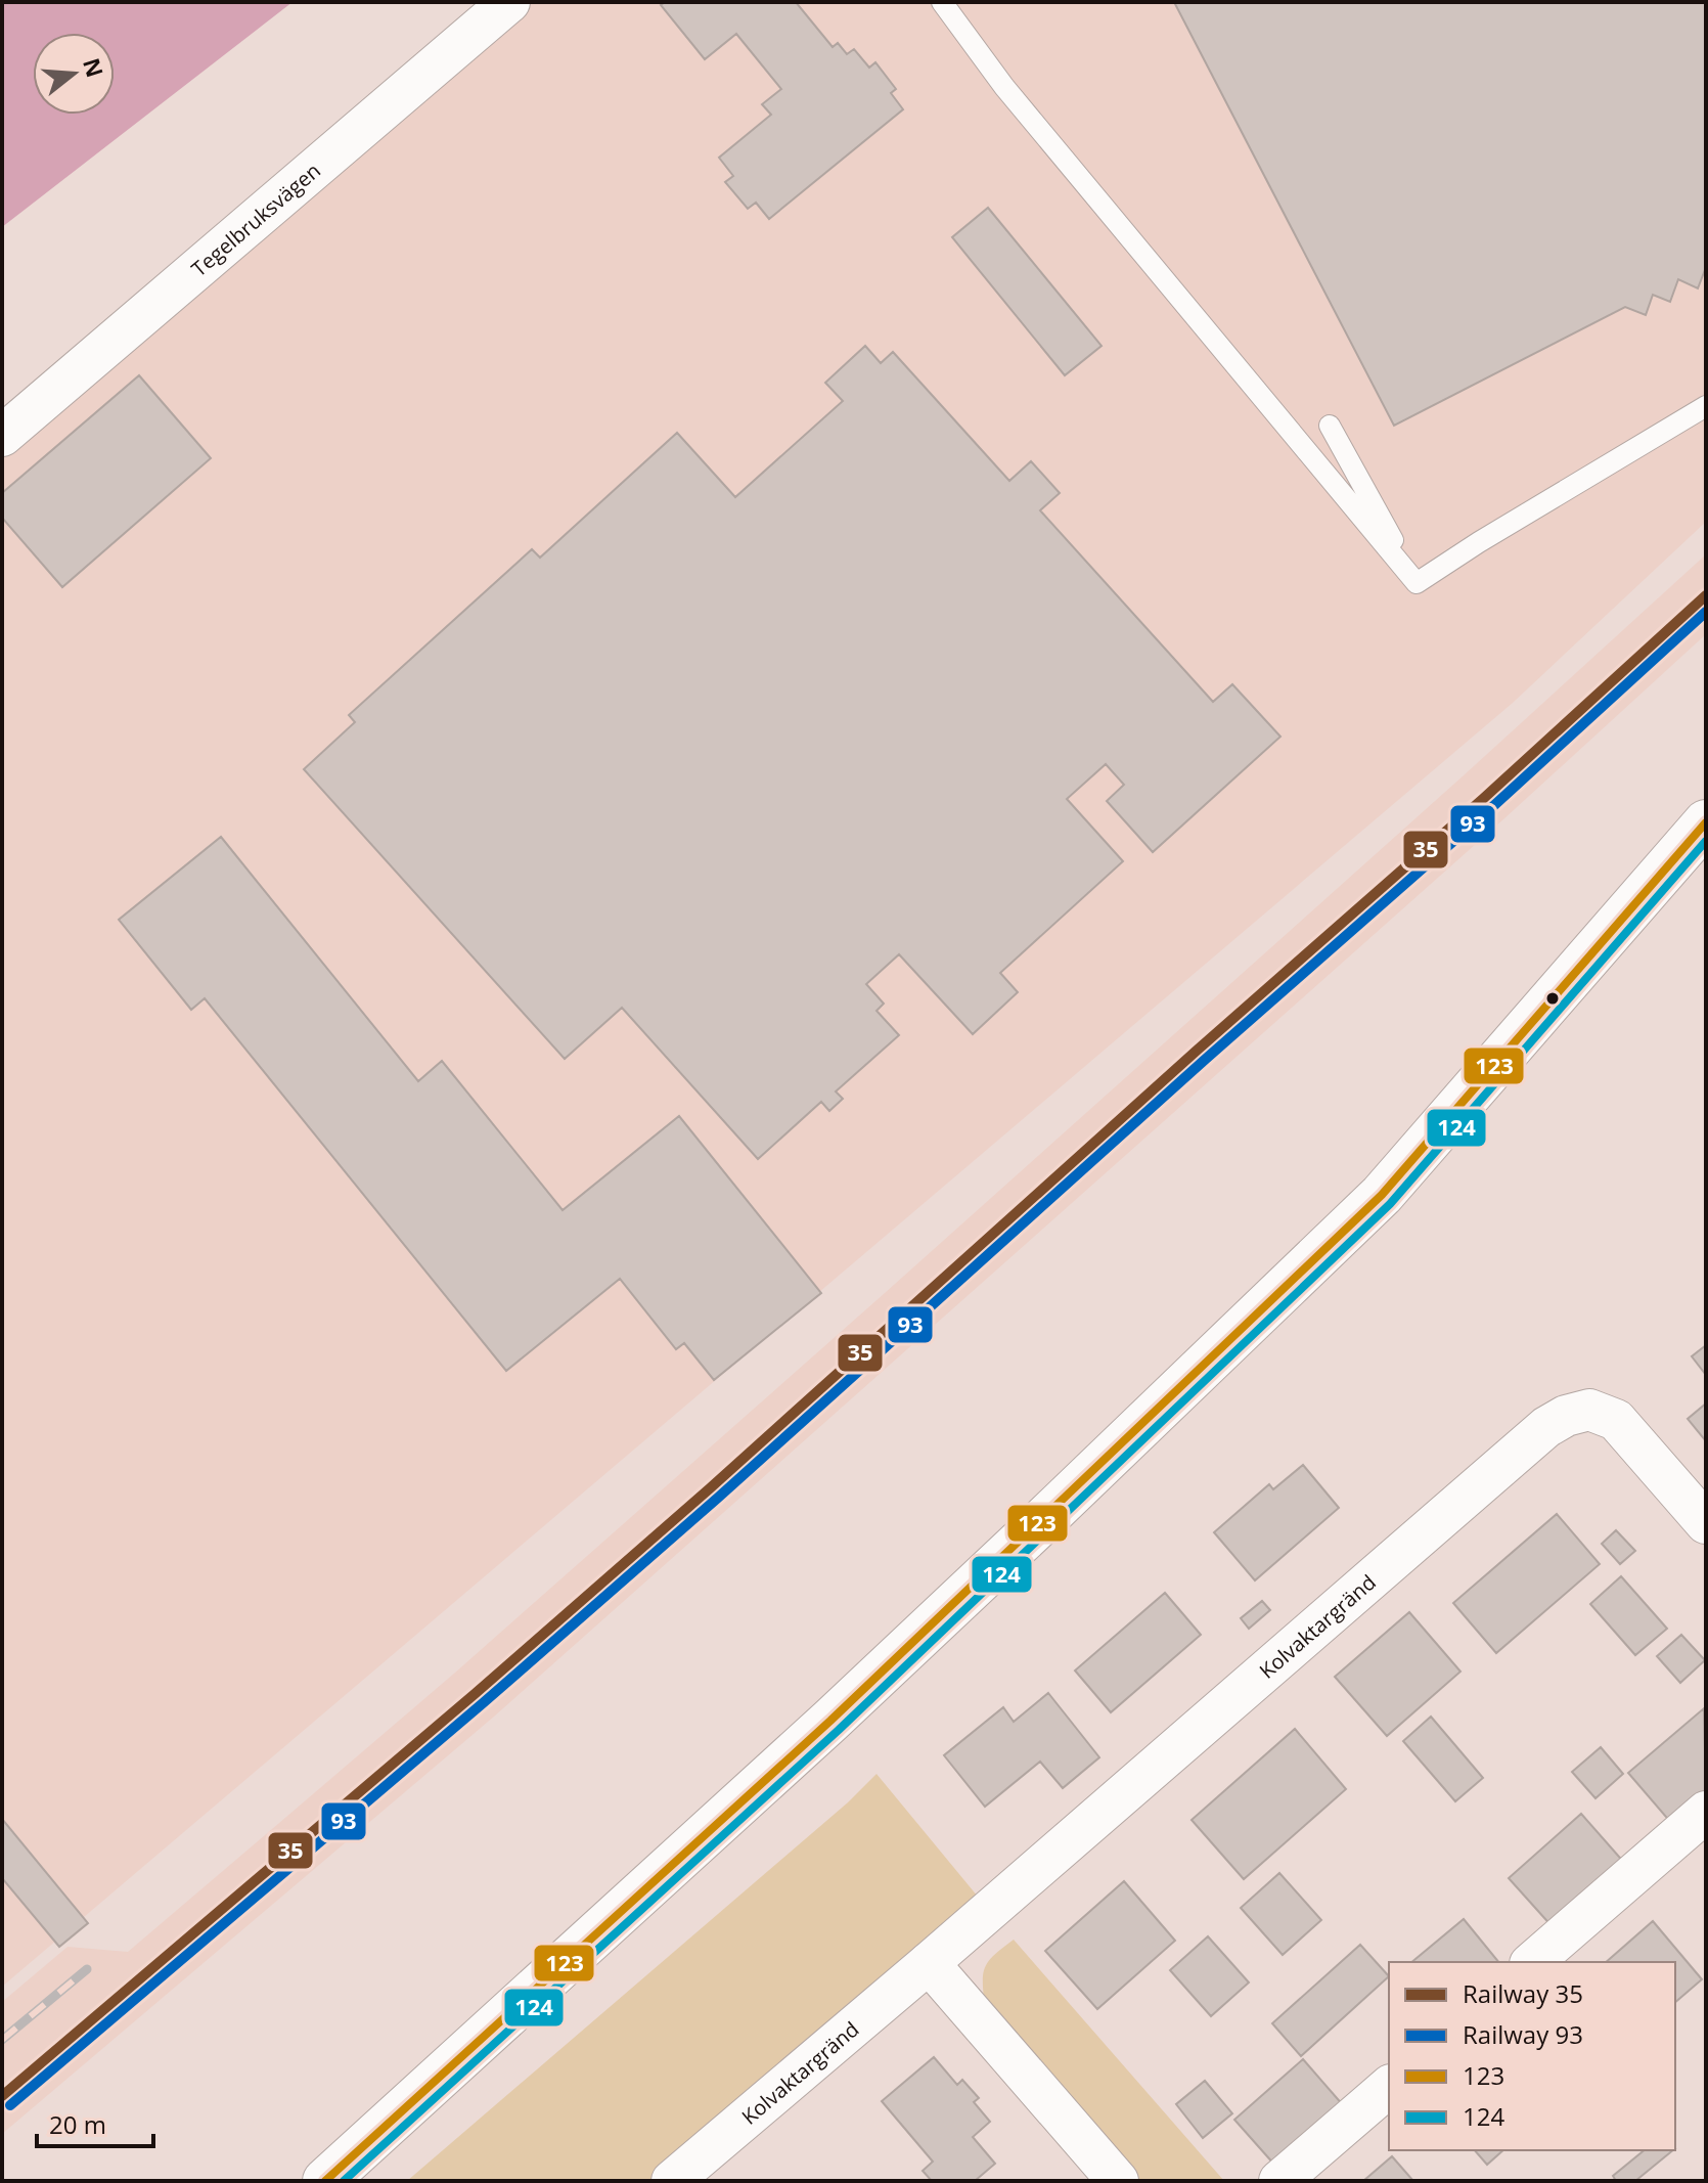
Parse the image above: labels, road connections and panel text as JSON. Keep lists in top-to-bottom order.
{
  "streets": {
    "street": ["Tegelbruksvägen", "Kolvaktargränd"]
  },
  "lines": [
    "rail line 35",
    "rail line 93",
    "transit line 123",
    "transit line 124"
  ],
  "legend": [
    "Railway 35",
    "Railway 93",
    "123",
    "124"
  ],
  "scale_bar": "20 m",
  "north": "right"
}
